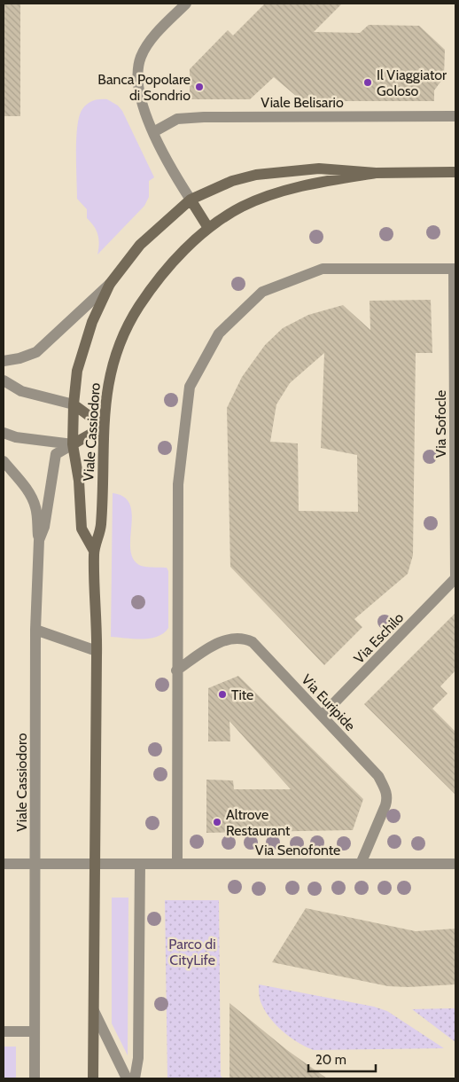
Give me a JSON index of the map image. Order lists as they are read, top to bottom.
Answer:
{
  "streets": {
    "main road": ["Viale Cassiodoro"],
    "street": [
      "Viale Belisario",
      "Via Sofocle",
      "Via Eschilo",
      "Via Euripide",
      "Via Senofonte"
    ]
  },
  "crossings": [
    ["Via Sofocle", "Via Eschilo"],
    ["Viale Cassiodoro", "Via Senofonte"],
    ["Via Eschilo", "Via Euripide"],
    ["Via Euripide", "Via Senofonte"]
  ],
  "parks": ["Parco di CityLife"],
  "places": [
    "Il Viaggiator Goloso",
    "Banca Popolare di Sondrio",
    "Tite",
    "Altrove Restaurant"
  ],
  "scale_bar": "20 m"
}
